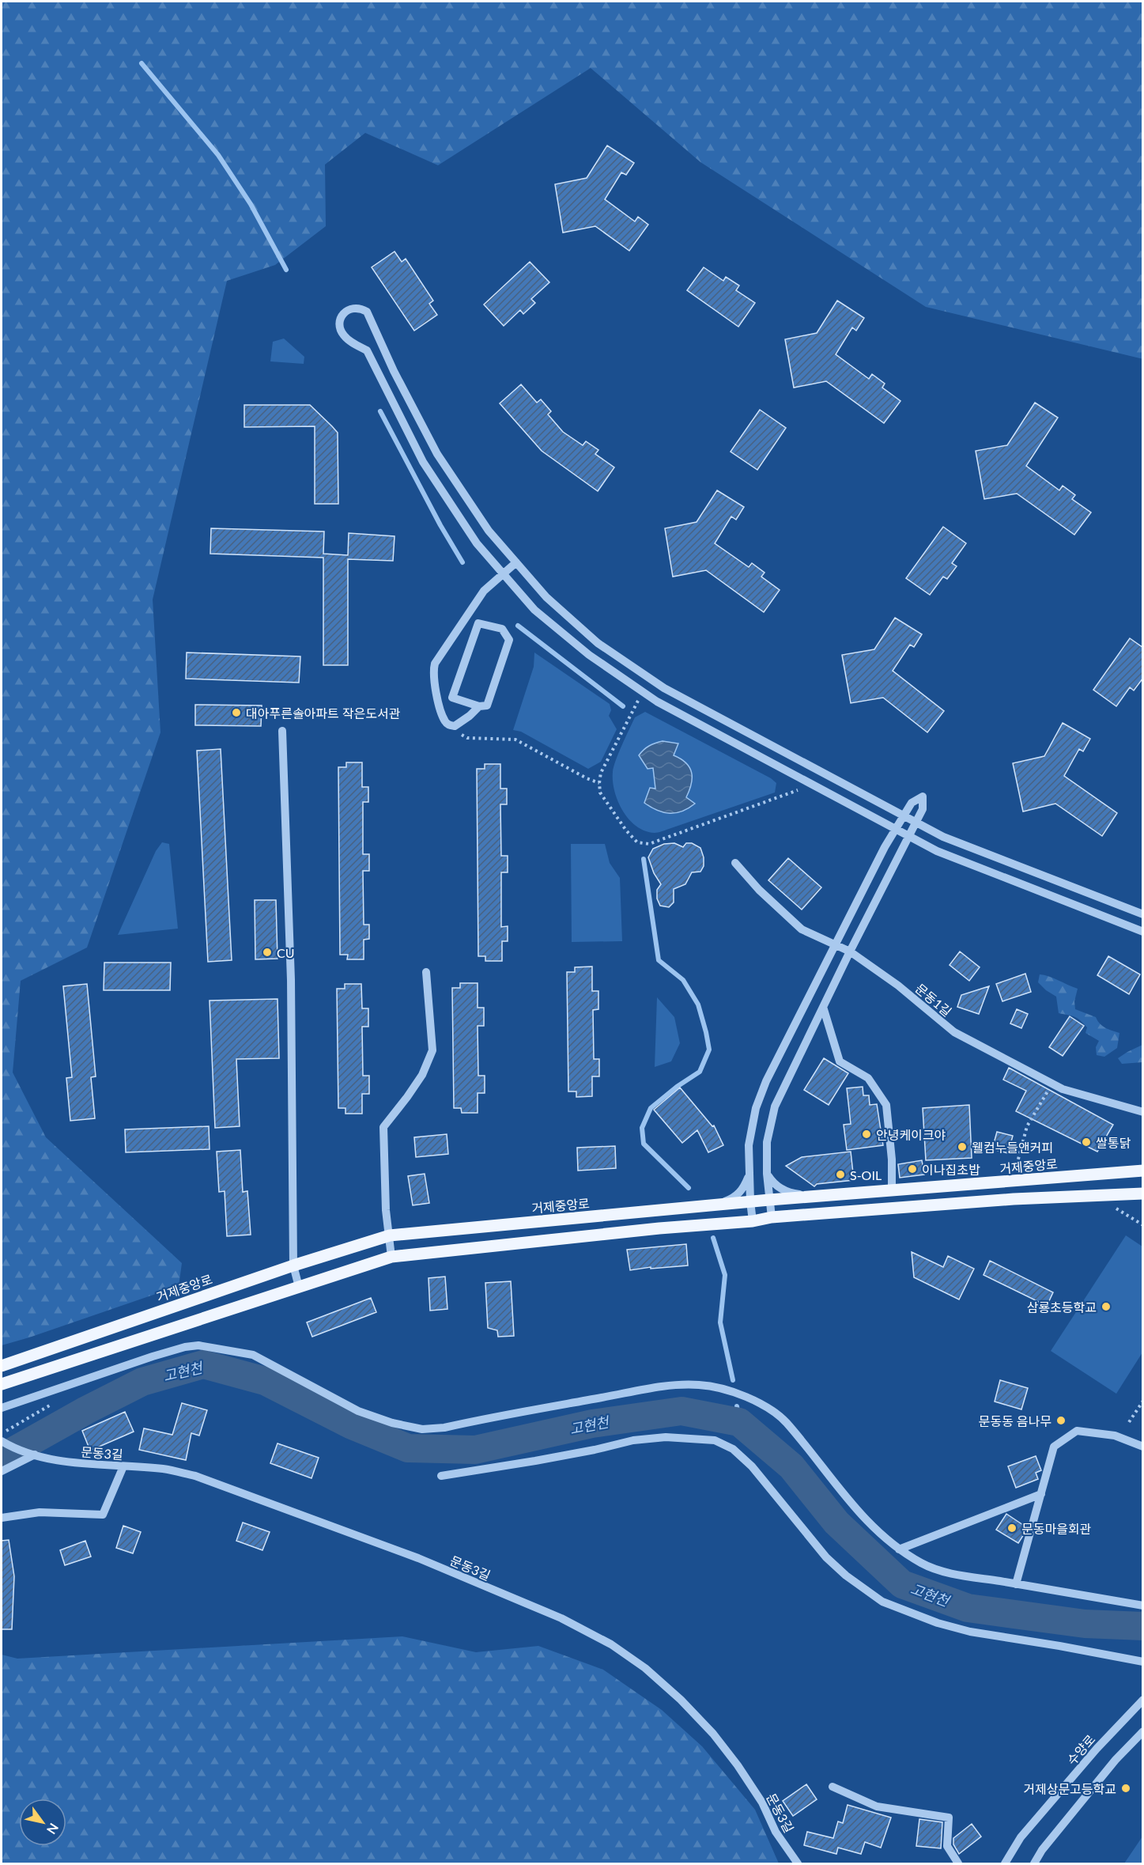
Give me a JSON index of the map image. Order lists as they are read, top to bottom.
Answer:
{
  "streets": {
    "main road": ["거제중앙로"],
    "street": ["문동1길", "문동3길", "수양로"]
  },
  "water": ["고현천"],
  "places": [
    "대아푸른솔아파트 작은도서관",
    "CU",
    "안녕케이크야",
    "쌀통닭",
    "웰컴누들앤커피",
    "이나집초밥",
    "S-OIL",
    "삼룡초등학교",
    "문동동 음나무",
    "문동마을회관",
    "거제상문고등학교"
  ],
  "north": "bottom right"
}
